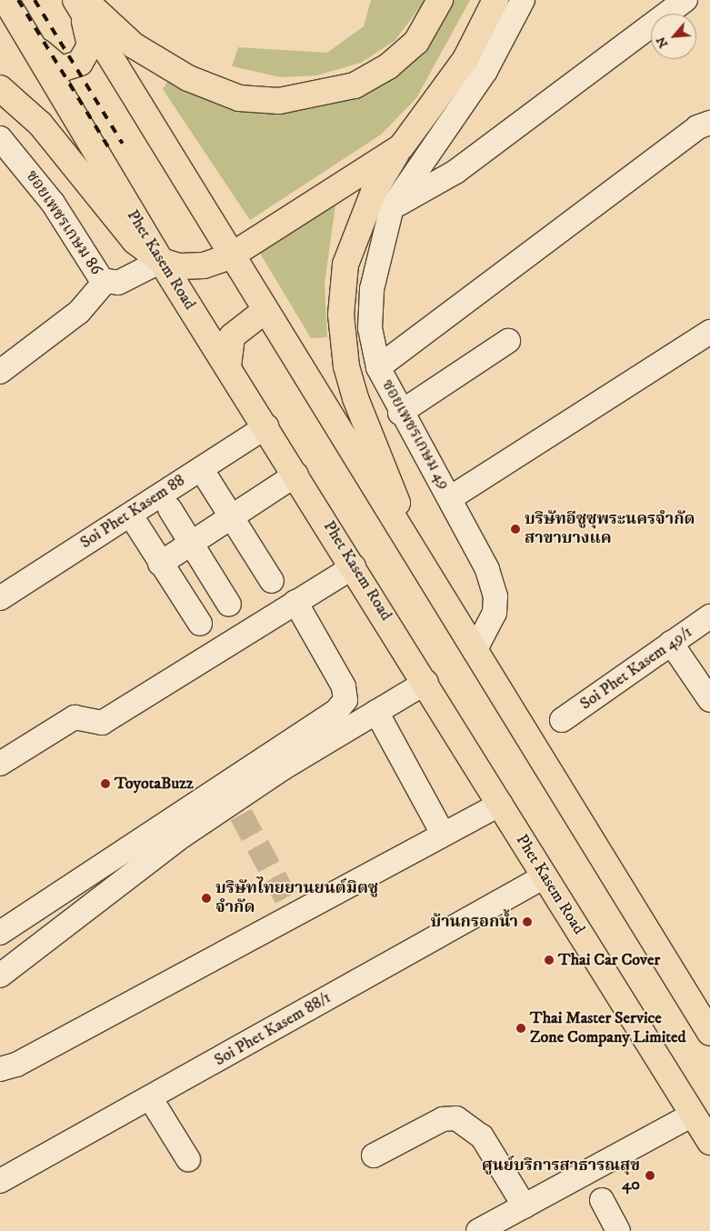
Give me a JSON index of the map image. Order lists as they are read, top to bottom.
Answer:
{
  "streets": {
    "main road": ["Phet Kasem Road"],
    "street": [
      "ซอยเพชรเกษม 86",
      "ซอยเพชรเกษม 49",
      "Soi Phet Kasem 88",
      "Soi Phet Kasem 49/1",
      "Soi Phet Kasem 88/1"
    ]
  },
  "crossings": [
    ["ซอยเพชรเกษม 86", "Phet Kasem Road"],
    ["Phet Kasem Road", "Soi Phet Kasem 88"],
    ["Phet Kasem Road", "Soi Phet Kasem 88/1"]
  ],
  "places": [
    "บริษัทอีซูซุพระนครจำกัด สาขาบางแค",
    "ToyotaBuzz",
    "บริษัทไทยยานยนต์มิตซู จำกัด",
    "บ้านกรอกน้ำ",
    "Thai Car Cover",
    "Thai Master Service Zone Company Limited",
    "ศูนย์บริการสาธารณสุข 40"
  ],
  "north": "bottom left"
}
